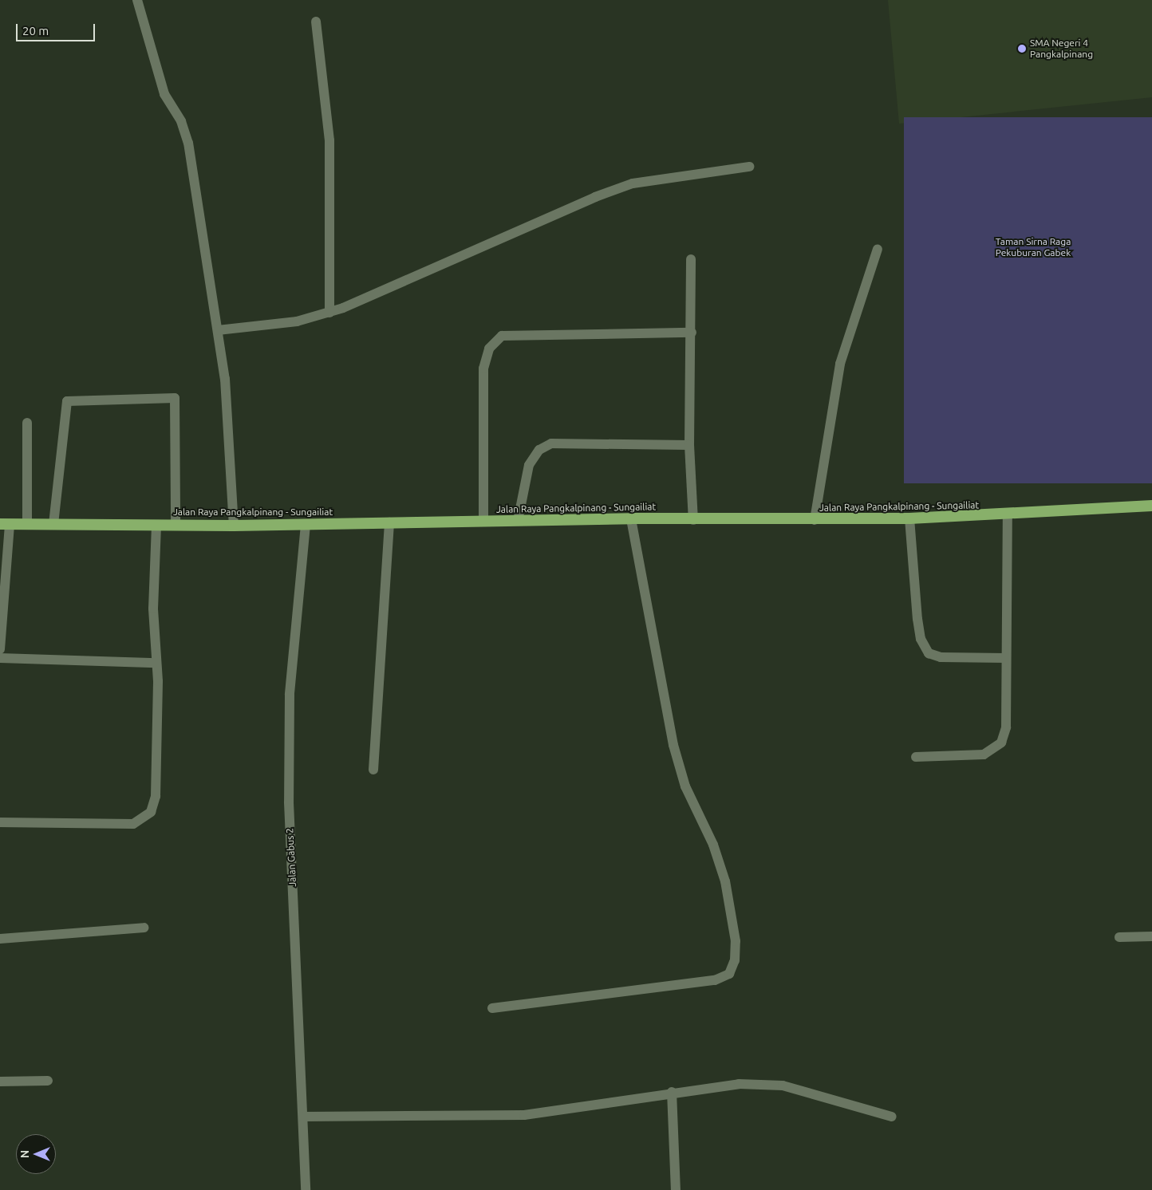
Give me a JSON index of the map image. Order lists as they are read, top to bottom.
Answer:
{
  "streets": {
    "highway": ["Jalan Raya Pangkalpinang - Sungailiat"],
    "street": ["Jalan Gabus 2"]
  },
  "crossings": [
    ["Jalan Raya Pangkalpinang - Sungailiat", "Jalan Gabus 2"]
  ],
  "parks": ["Taman Sirna Raga Pekuburan Gabek"],
  "places": ["SMA Negeri 4 Pangkalpinang"],
  "scale_bar": "20 m",
  "north": "left"
}
